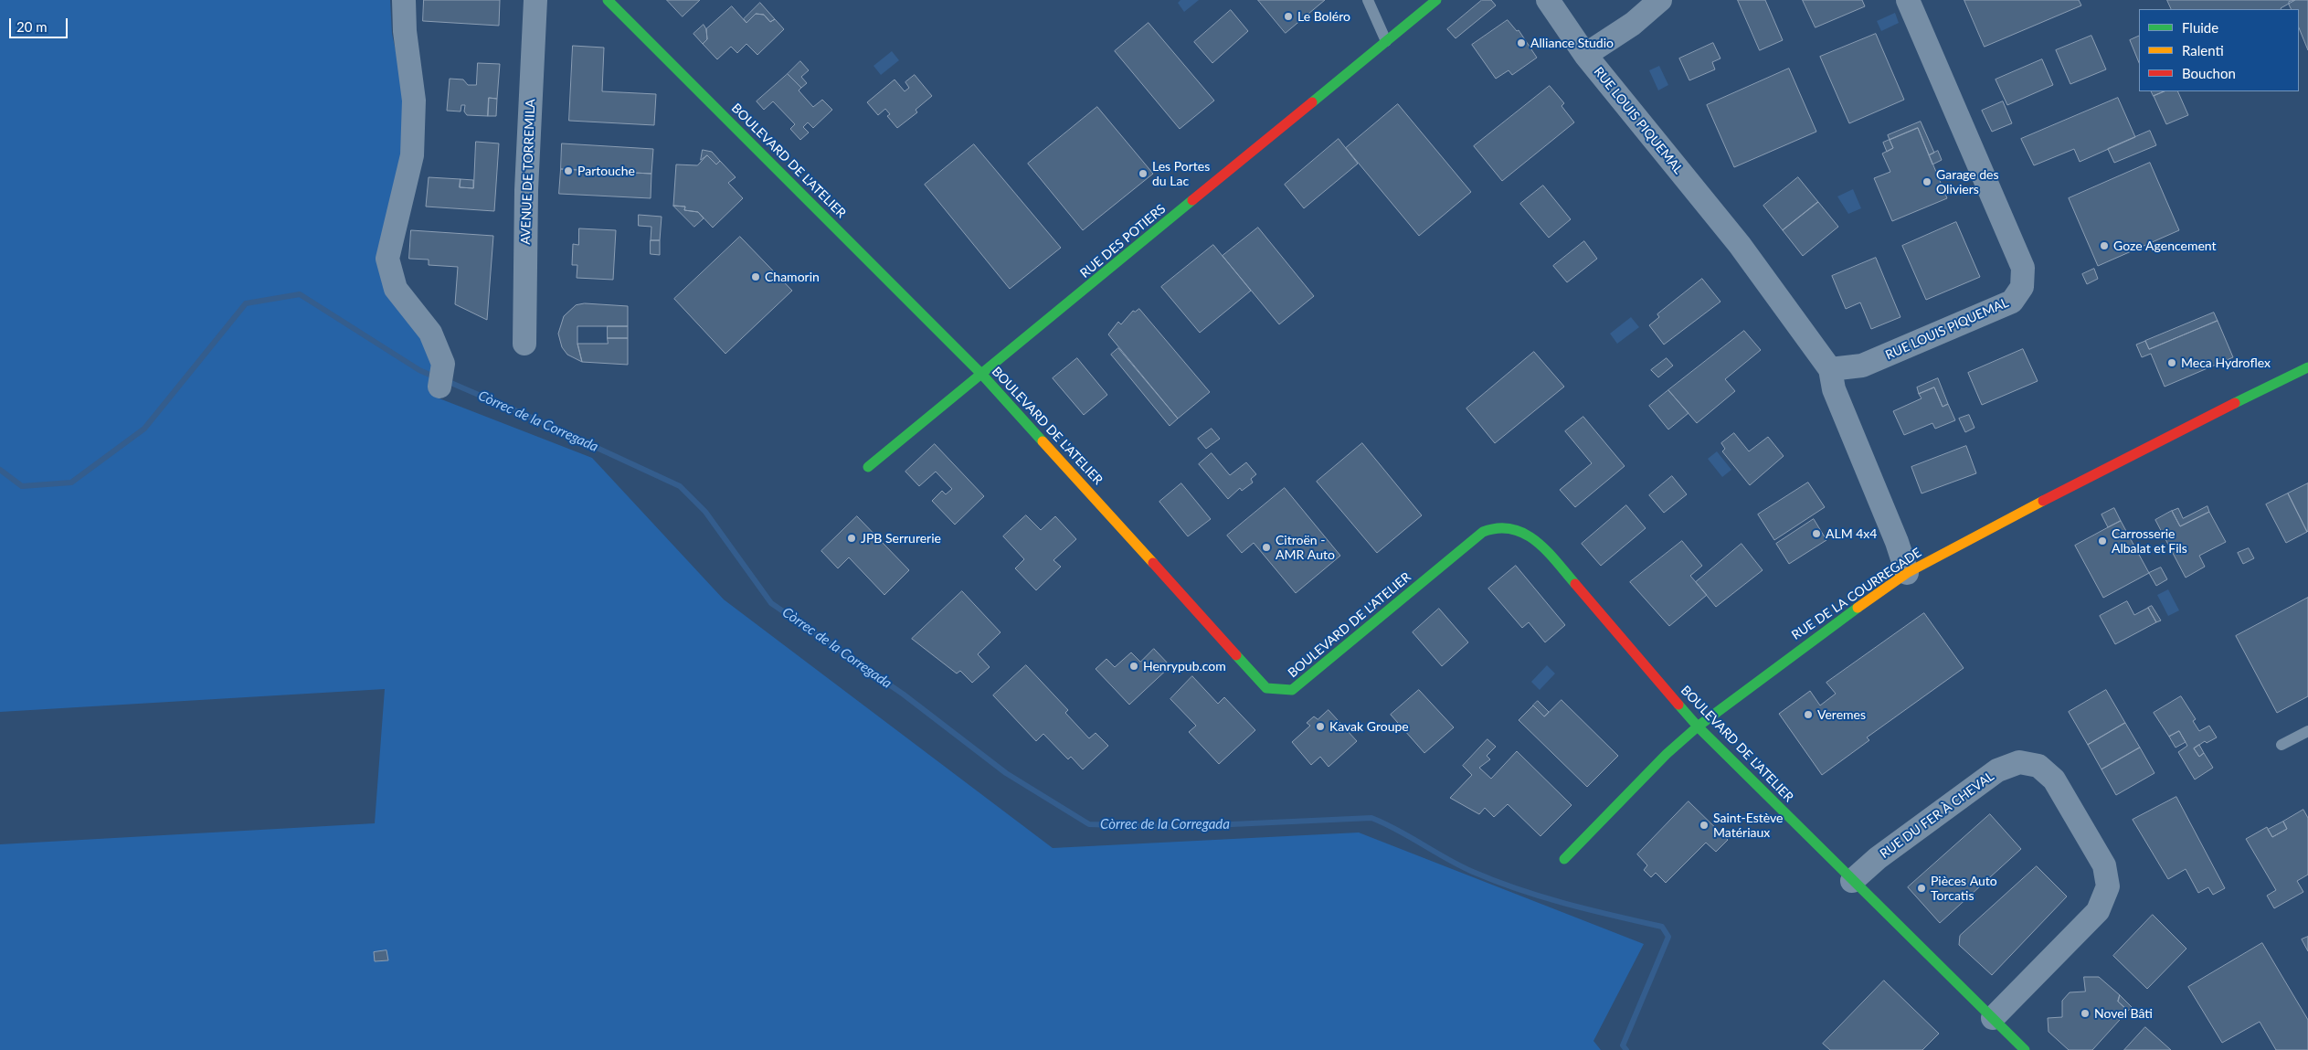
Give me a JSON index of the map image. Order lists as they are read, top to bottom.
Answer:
{
  "streets": {
    "street": [
      "RUE LOUIS PIQUEMAL",
      "BOULEVARD DE L'ATELIER",
      "AVENUE DE TORREMILA",
      "RUE DES POTIERS",
      "RUE DE LA COURREGADE",
      "RUE DU FER À CHEVAL"
    ]
  },
  "crossings": [
    ["RUE LOUIS PIQUEMAL", "RUE DE LA COURREGADE"],
    ["BOULEVARD DE L'ATELIER", "RUE DES POTIERS"],
    ["BOULEVARD DE L'ATELIER", "RUE DE LA COURREGADE"],
    ["BOULEVARD DE L'ATELIER", "RUE DU FER À CHEVAL"]
  ],
  "water": ["Còrrec de la Corregada"],
  "places": [
    "Le Boléro",
    "Alliance Studio",
    "Partouche",
    "Les Portes du Lac",
    "Garage des Oliviers",
    "Goze Agencement",
    "Chamorin",
    "Meca Hydroflex",
    "ALM 4x4",
    "JPB Serrurerie",
    "Carrosserie Albalat et Fils",
    "Citroën - AMR Auto",
    "Henrypub.com",
    "Veremes",
    "Kavak Groupe",
    "Saint-Estève Matériaux",
    "Pièces Auto Torcatis",
    "Novel Bâti"
  ],
  "legend": ["Fluide", "Ralenti", "Bouchon"],
  "scale_bar": "20 m"
}
